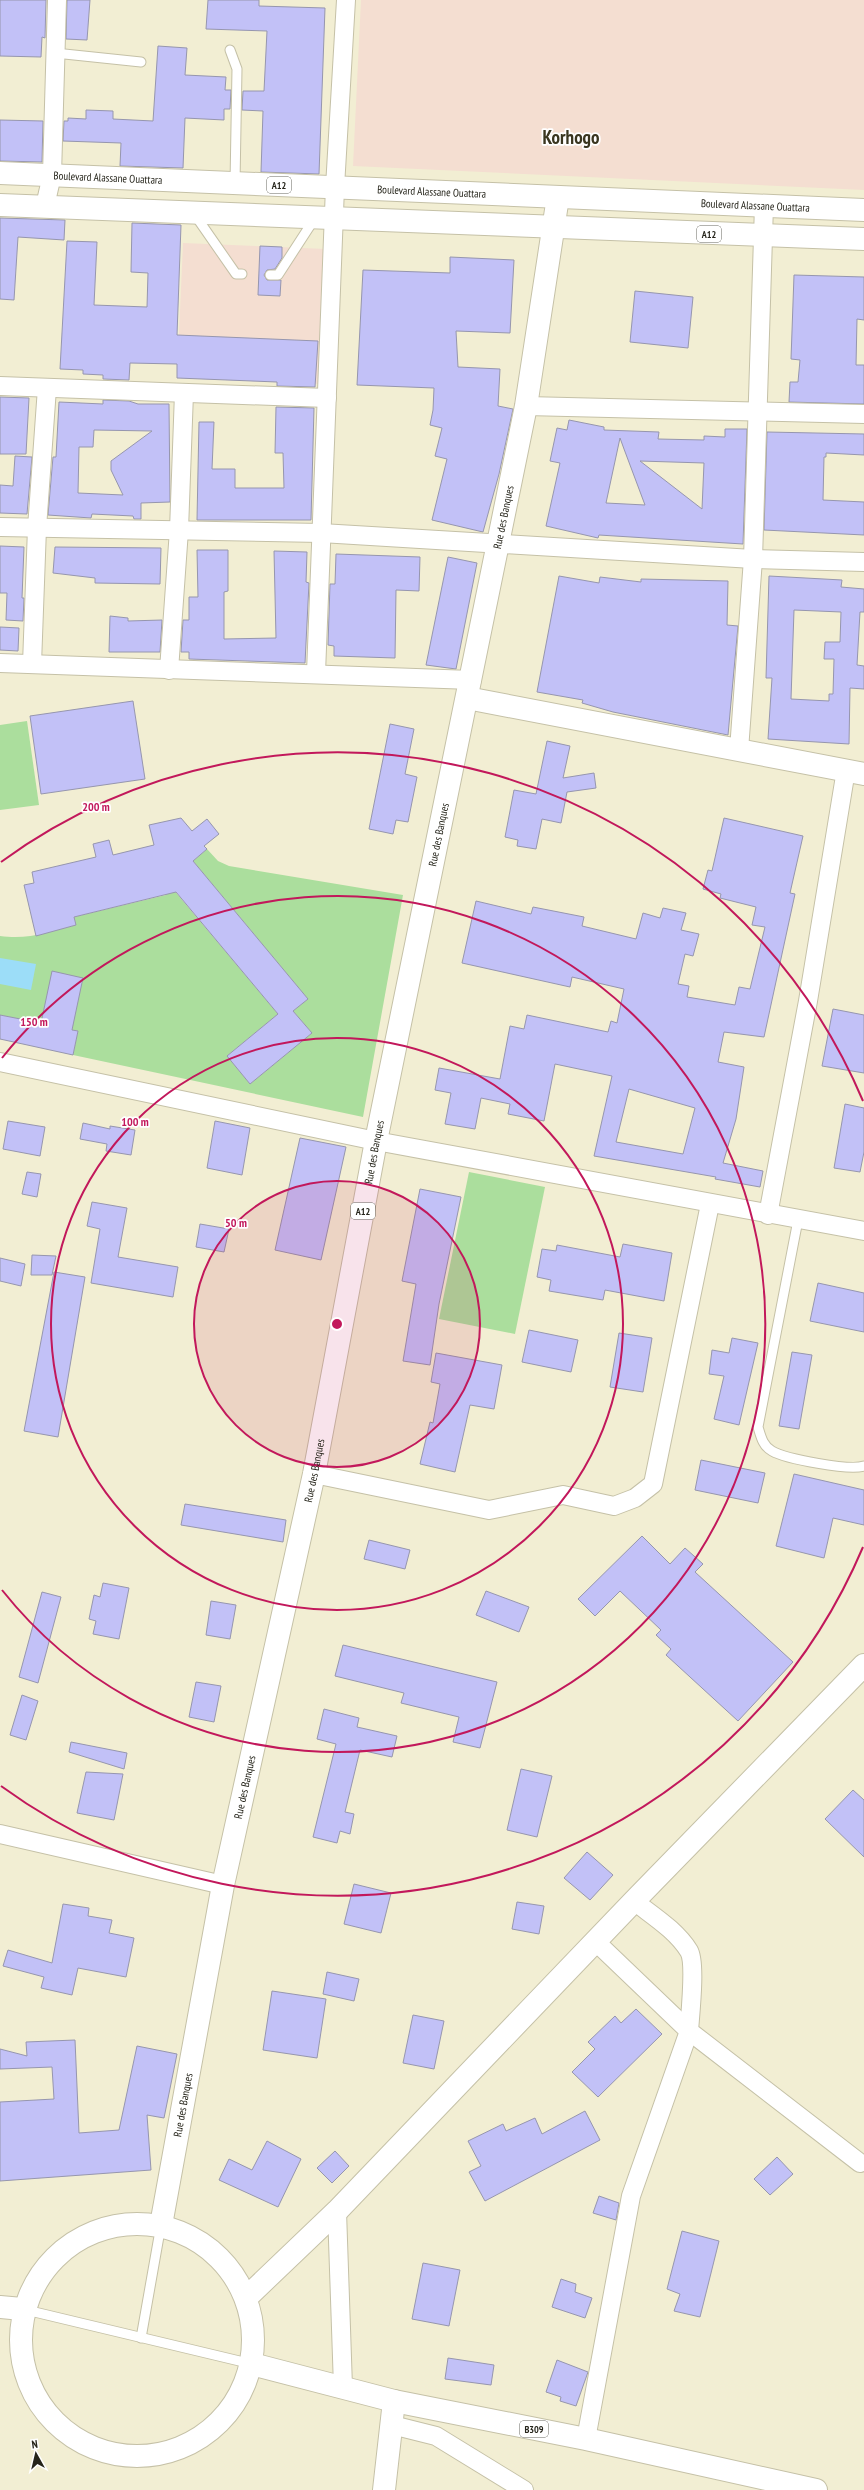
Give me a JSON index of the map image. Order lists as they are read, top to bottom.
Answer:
{
  "streets": {
    "main road": [
      "Boulevard Alassane Ouattara",
      "A12",
      "Rue des Banques",
      "B309"
    ]
  },
  "crossings": [
    ["Boulevard Alassane Ouattara", "Rue des Banques"],
    ["A12", "Rue des Banques"]
  ],
  "districts": ["Korhogo"],
  "north": "top",
  "rings": [
    "200 m",
    "150 m",
    "100 m",
    "50 m"
  ]
}
